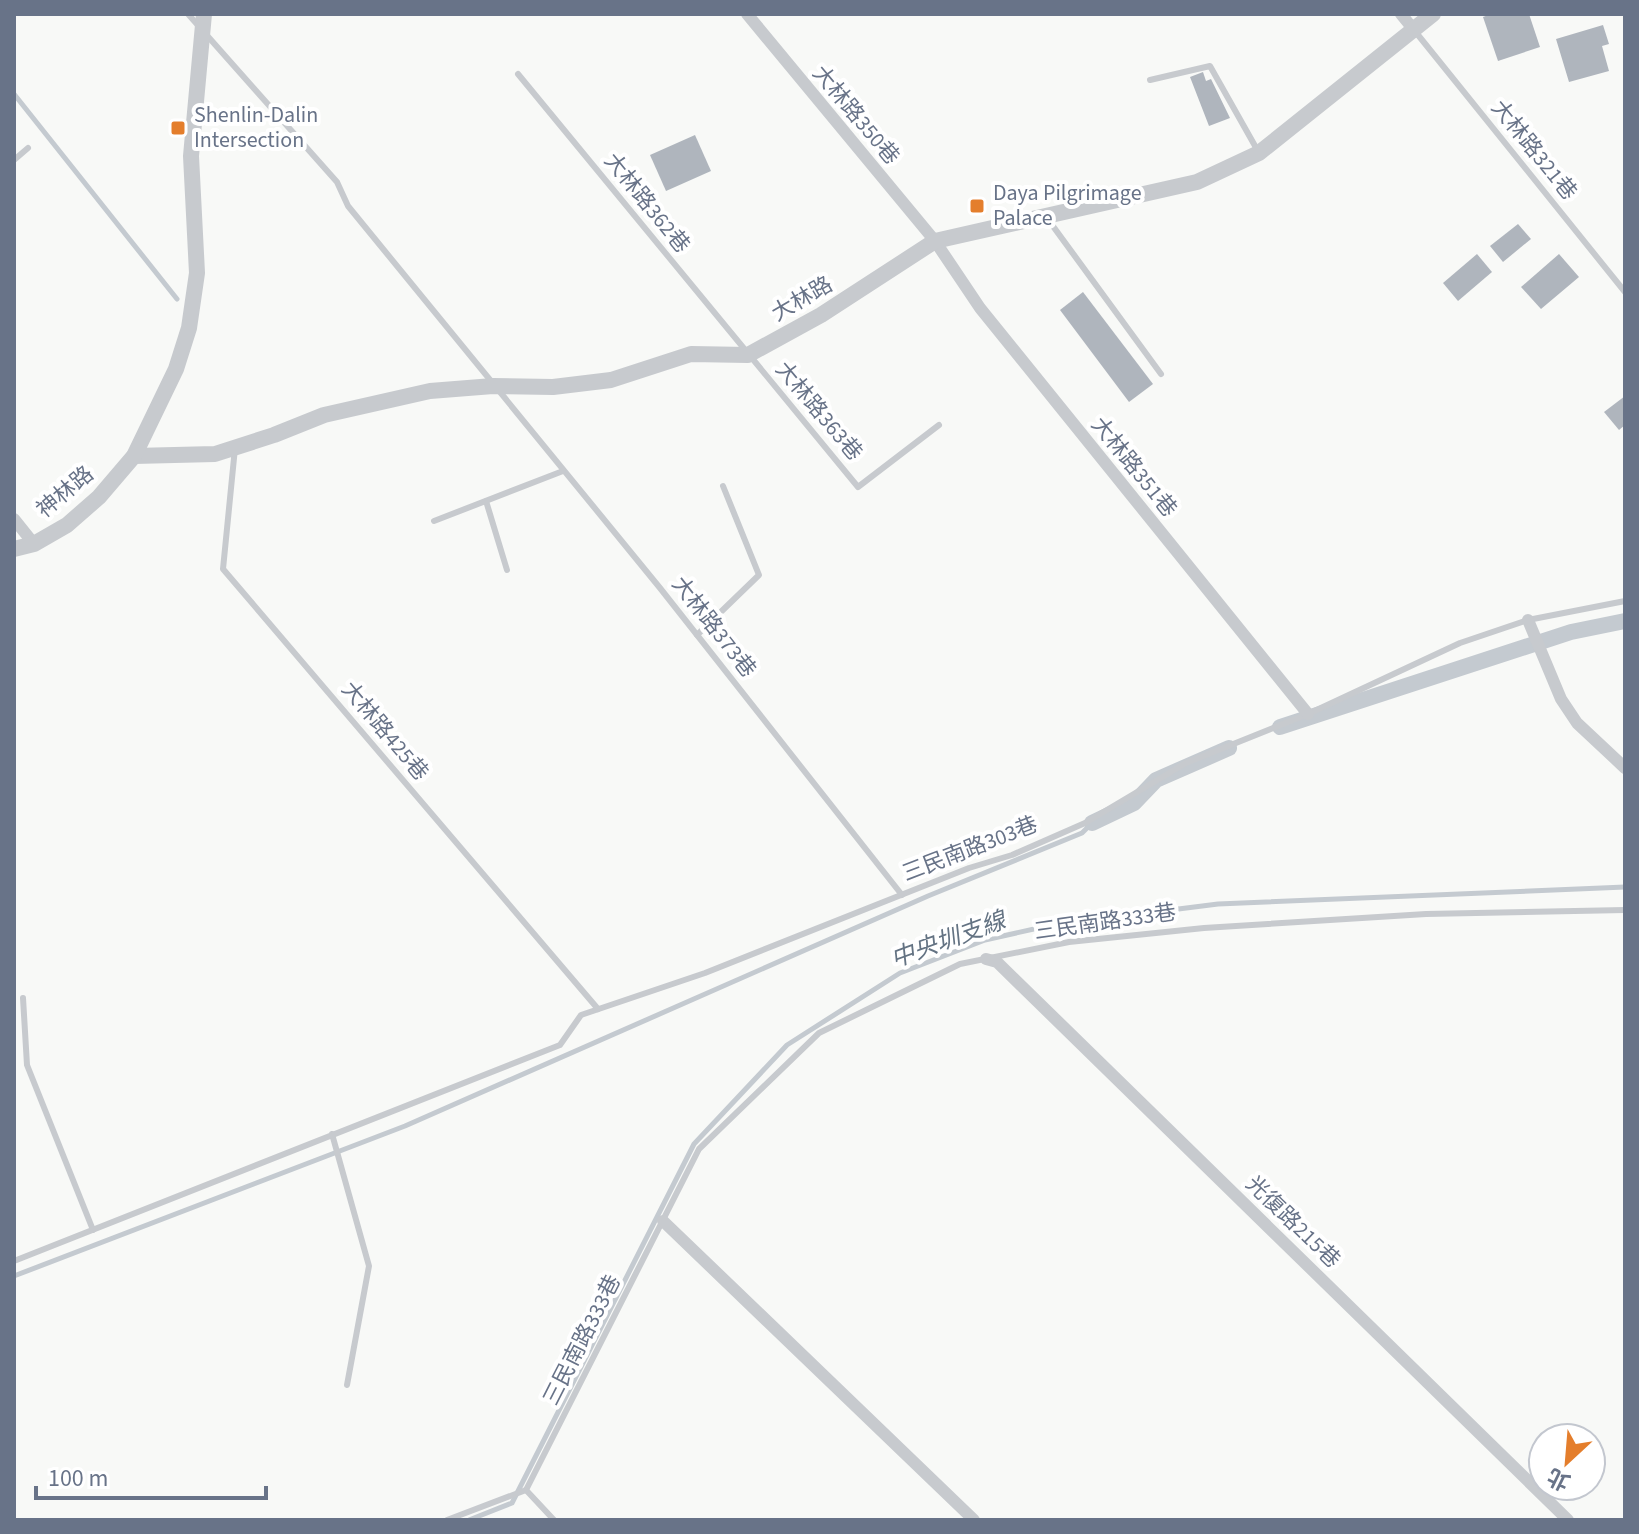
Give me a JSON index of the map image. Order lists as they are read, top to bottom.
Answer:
{
  "streets": {
    "street": [
      "大林路350巷",
      "大林路",
      "大林路351巷",
      "神林路",
      "光復路215巷"
    ],
    "lane": [
      "大林路321巷",
      "大林路362巷",
      "大林路363巷",
      "大林路373巷",
      "大林路425巷",
      "三民南路303巷",
      "三民南路333巷"
    ]
  },
  "crossings": [
    ["大林路350巷", "大林路"],
    ["大林路350巷", "大林路351巷"],
    ["大林路321巷", "大林路"],
    ["大林路362巷", "大林路"],
    ["大林路362巷", "大林路363巷"],
    ["大林路", "大林路363巷"],
    ["大林路", "大林路351巷"],
    ["大林路", "神林路"],
    ["大林路", "大林路373巷"],
    ["大林路", "大林路425巷"],
    ["大林路351巷", "三民南路303巷"],
    ["神林路", "大林路373巷"],
    ["大林路373巷", "三民南路303巷"],
    ["大林路425巷", "三民南路303巷"],
    ["三民南路333巷", "光復路215巷"]
  ],
  "water": ["中央圳支線"],
  "places": {
    "transit": ["Shenlin-Dalin Intersection", "Daya Pilgrimage Palace"]
  },
  "scale_bar": "100 m",
  "north": "bottom left"
}
